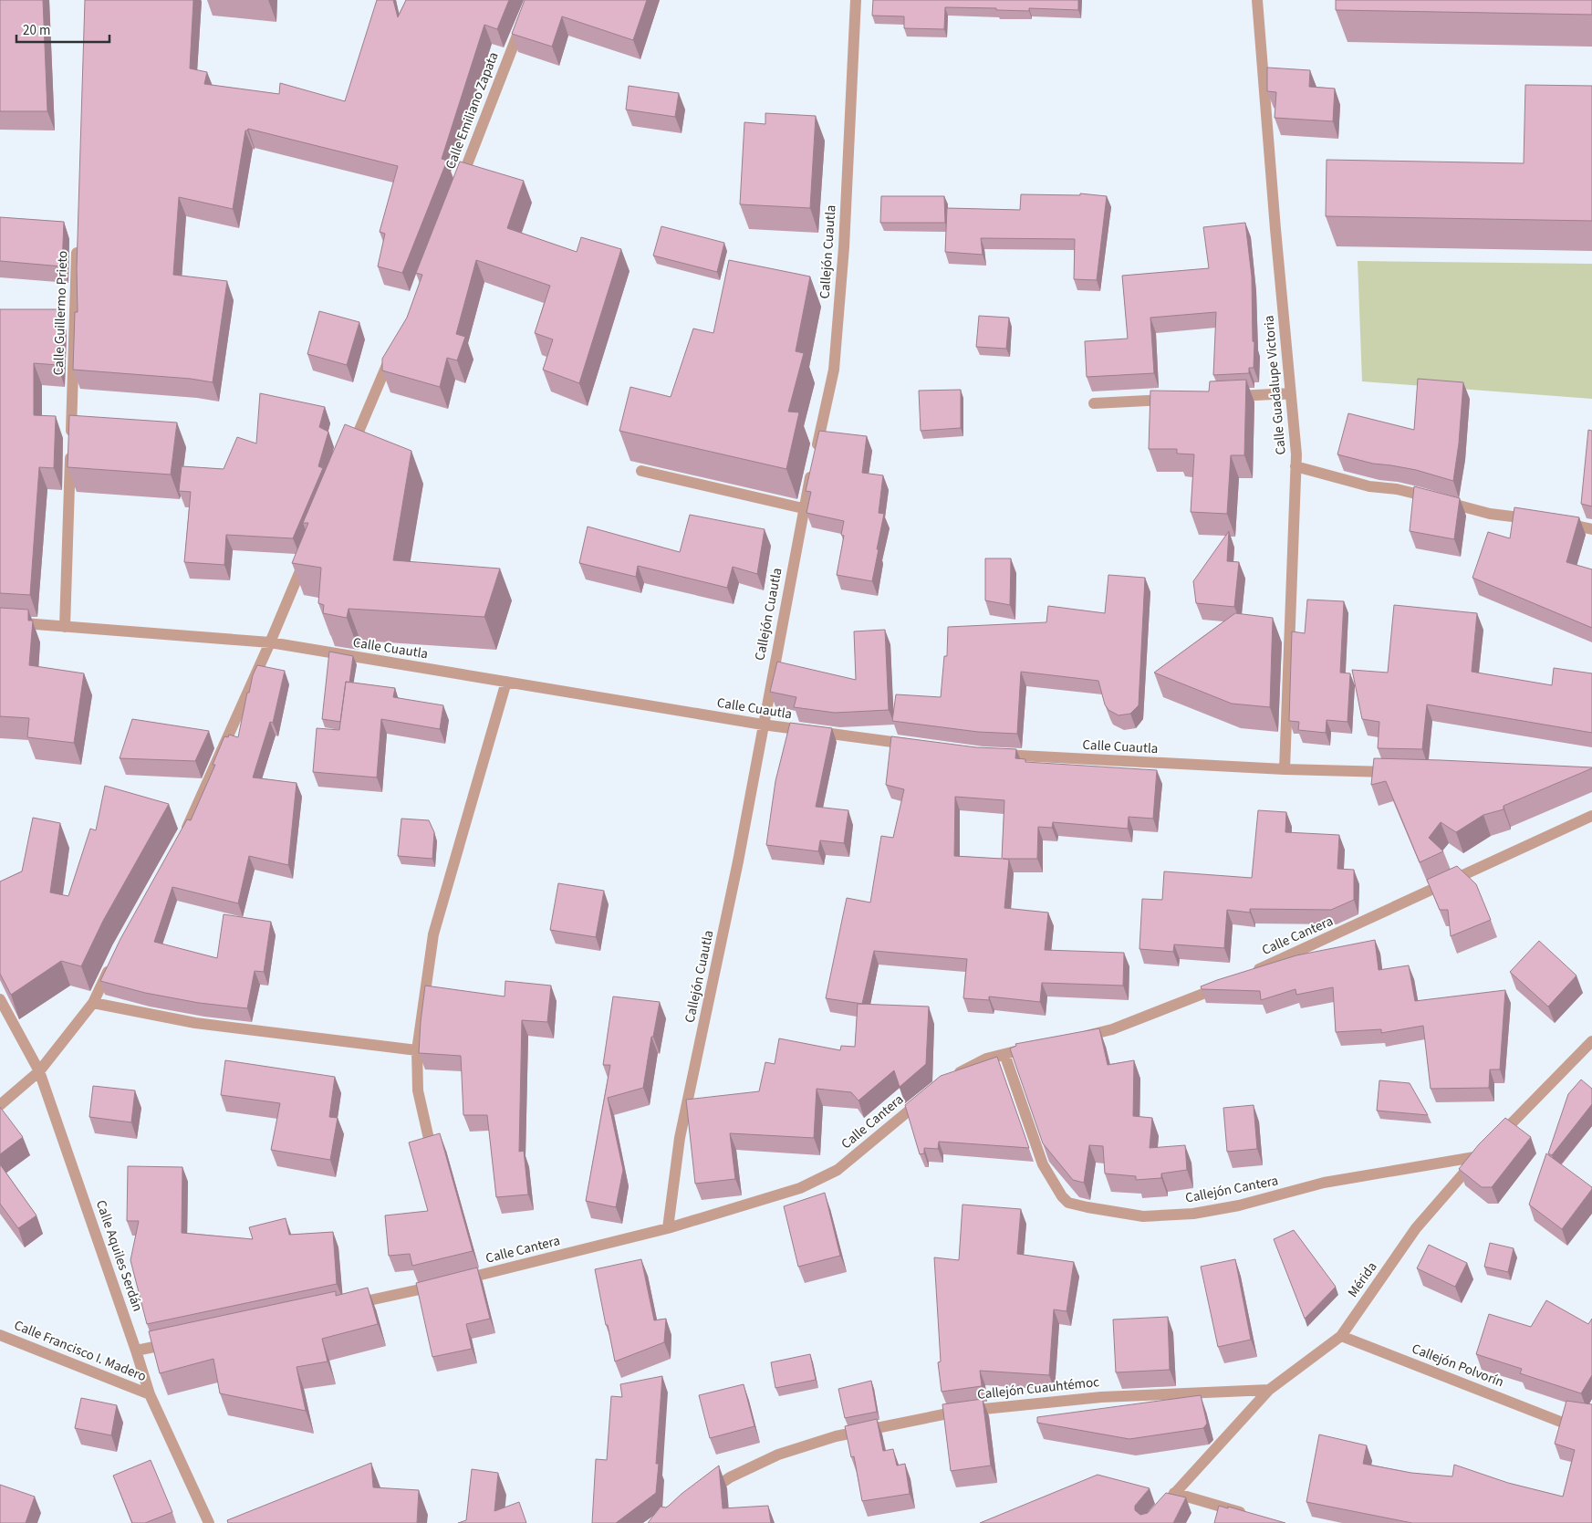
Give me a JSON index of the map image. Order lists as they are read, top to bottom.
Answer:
{
  "streets": {
    "street": [
      "Calle Emiliano Zapata",
      "Callejón Cuautla",
      "Calle Guillermo Prieto",
      "Calle Guadalupe Victoria",
      "Calle Cuautla",
      "Calle Cantera",
      "Callejón Cantera",
      "Calle Aquiles Serdán",
      "Mérida",
      "Calle Francisco I. Madero",
      "Callejón Polvorín",
      "Callejón Cuauhtémoc"
    ]
  },
  "crossings": [
    ["Callejón Cuautla", "Calle Cuautla"],
    ["Callejón Cuautla", "Calle Cantera"],
    ["Calle Guillermo Prieto", "Calle Cuautla"],
    ["Calle Guadalupe Victoria", "Calle Cuautla"],
    ["Callejón Cantera", "Mérida"],
    ["Calle Aquiles Serdán", "Calle Francisco I. Madero"],
    ["Mérida", "Callejón Polvorín"],
    ["Mérida", "Callejón Cuauhtémoc"]
  ],
  "scale_bar": "20 m"
}
